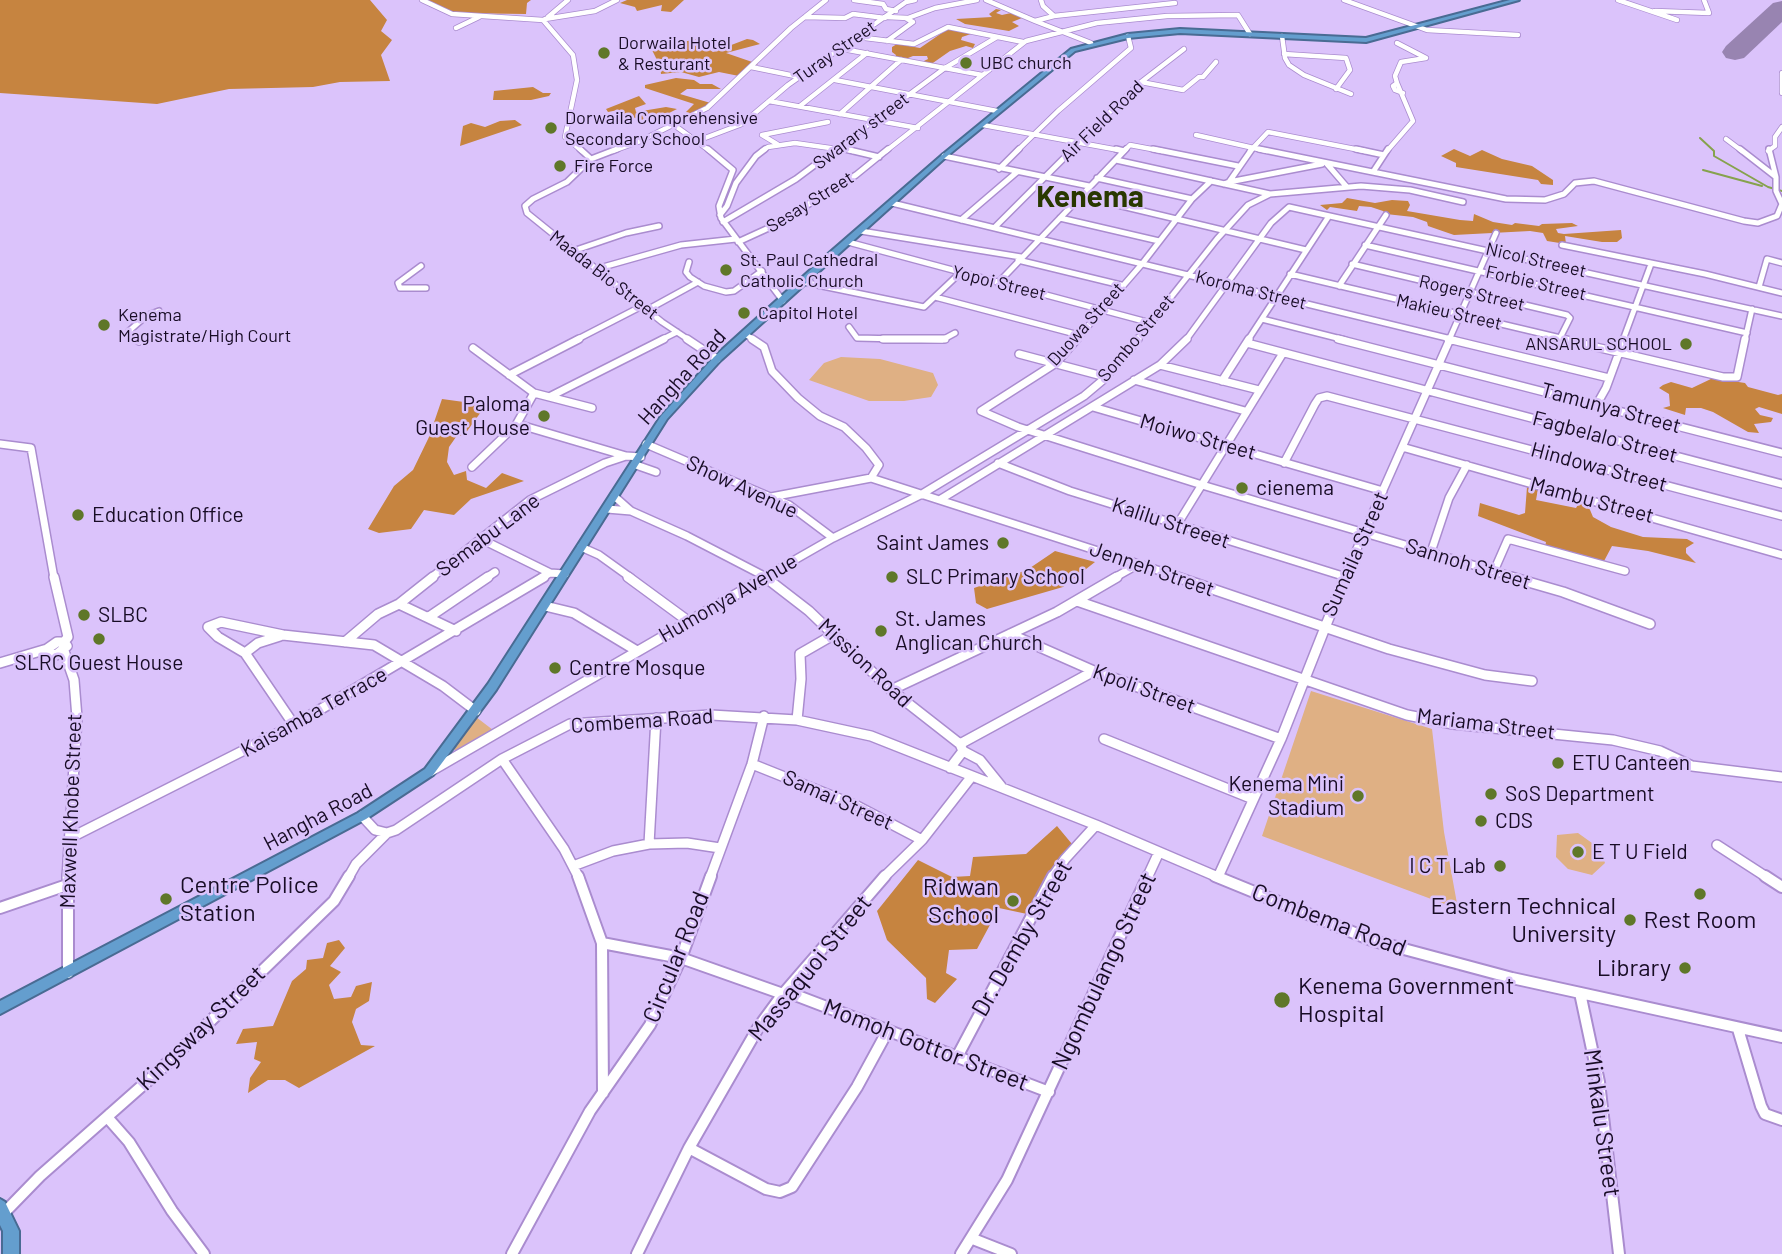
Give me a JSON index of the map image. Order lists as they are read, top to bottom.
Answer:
{
  "streets": {
    "highway": ["Hangha Road"],
    "street": [
      "Turay Street",
      "Air Field Road",
      "Swarary street",
      "Sesay Street",
      "Nicol Streeet",
      "Maada Bio Street",
      "Yopoi Street",
      "Forbie Street",
      "Koroma Street",
      "Rogers Street",
      "Makieu Street",
      "Duowa Street",
      "Sombo Street",
      "Tamunya Street",
      "Moiwo Street",
      "Fagbelalo Street",
      "Hindowa Street",
      "Show Avenue",
      "Mambu Street",
      "Kalilu Streeet",
      "Semabu Lane",
      "Sumaila Street",
      "Sannoh Street",
      "Jenneh Street",
      "Humonya Avenue",
      "Mission Road",
      "Kpoli Street",
      "Kaisamba Terrace",
      "Combema Road",
      "Mariama Street",
      "Samai Street",
      "Maxwell Khobe Street",
      "Dr. Demby Street",
      "Circular Road",
      "Massaquoi Street",
      "Ngombulango Street",
      "Kingsway Street",
      "Momoh Gottor Street",
      "Minkalu Street"
    ]
  },
  "crossings": [
    ["Air Field Road", "Koroma Street"],
    ["Sesay Street", "Maada Bio Street"],
    ["Nicol Streeet", "Sumaila Street"],
    ["Maada Bio Street", "Hangha Road"],
    ["Yopoi Street", "Duowa Street"],
    ["Yopoi Street", "Sombo Street"],
    ["Yopoi Street", "Hangha Road"],
    ["Forbie Street", "Makieu Street"],
    ["Forbie Street", "Sumaila Street"],
    ["Koroma Street", "Duowa Street"],
    ["Koroma Street", "Sombo Street"],
    ["Koroma Street", "Hangha Road"],
    ["Koroma Street", "Sumaila Street"],
    ["Rogers Street", "Makieu Street"],
    ["Rogers Street", "Sumaila Street"],
    ["Makieu Street", "Sumaila Street"],
    ["Duowa Street", "Sombo Street"],
    ["Duowa Street", "Sannoh Street"],
    ["Duowa Street", "Humonya Avenue"],
    ["Sombo Street", "Sannoh Street"],
    ["Sombo Street", "Humonya Avenue"],
    ["Hangha Road", "Show Avenue"],
    ["Hangha Road", "Semabu Lane"],
    ["Hangha Road", "Humonya Avenue"],
    ["Hangha Road", "Maxwell Khobe Street"],
    ["Tamunya Street", "Sumaila Street"],
    ["Moiwo Street", "Hindowa Street"],
    ["Moiwo Street", "Sumaila Street"],
    ["Fagbelalo Street", "Sumaila Street"],
    ["Hindowa Street", "Sumaila Street"],
    ["Show Avenue", "Jenneh Street"],
    ["Show Avenue", "Humonya Avenue"],
    ["Mambu Street", "Sumaila Street"],
    ["Kalilu Streeet", "Sumaila Street"],
    ["Sumaila Street", "Sannoh Street"],
    ["Sumaila Street", "Jenneh Street"],
    ["Sumaila Street", "Kpoli Street"],
    ["Sumaila Street", "Combema Road"],
    ["Sumaila Street", "Mariama Street"],
    ["Sannoh Street", "Humonya Avenue"],
    ["Jenneh Street", "Humonya Avenue"],
    ["Humonya Avenue", "Mission Road"],
    ["Mission Road", "Combema Road"],
    ["Kaisamba Terrace", "Maxwell Khobe Street"],
    ["Combema Road", "Dr. Demby Street"],
    ["Combema Road", "Circular Road"],
    ["Combema Road", "Massaquoi Street"],
    ["Combema Road", "Ngombulango Street"],
    ["Combema Road", "Kingsway Street"],
    ["Combema Road", "Minkalu Street"],
    ["Samai Street", "Circular Road"],
    ["Samai Street", "Massaquoi Street"],
    ["Dr. Demby Street", "Momoh Gottor Street"],
    ["Circular Road", "Momoh Gottor Street"],
    ["Massaquoi Street", "Momoh Gottor Street"],
    ["Ngombulango Street", "Momoh Gottor Street"]
  ],
  "districts": ["Kenema"],
  "places": [
    "Dorwaila Hotel & Resturant",
    "UBC church",
    "Dorwaila Comprehensive Secondary School",
    "Fire Force",
    "St. Paul Cathedral Catholic Church",
    "Capitol Hotel",
    "Kenema Magistrate/High Court",
    "ANSARUL SCHOOL",
    "Paloma Guest House",
    "cienema",
    "Education Office",
    "Saint James",
    "SLC Primary School",
    "SLBC",
    "St. James Anglican Church",
    "SLRC Guest House",
    "Centre Mosque",
    "ETU Canteen",
    "SoS Department",
    "Kenema Mini Stadium",
    "CDS",
    "E T U Field",
    "I C T Lab",
    "Rest Room",
    "Centre Police Station",
    "Ridwan School",
    "Eastern Technical University",
    "Library",
    "Kenema Government Hospital"
  ]
}
